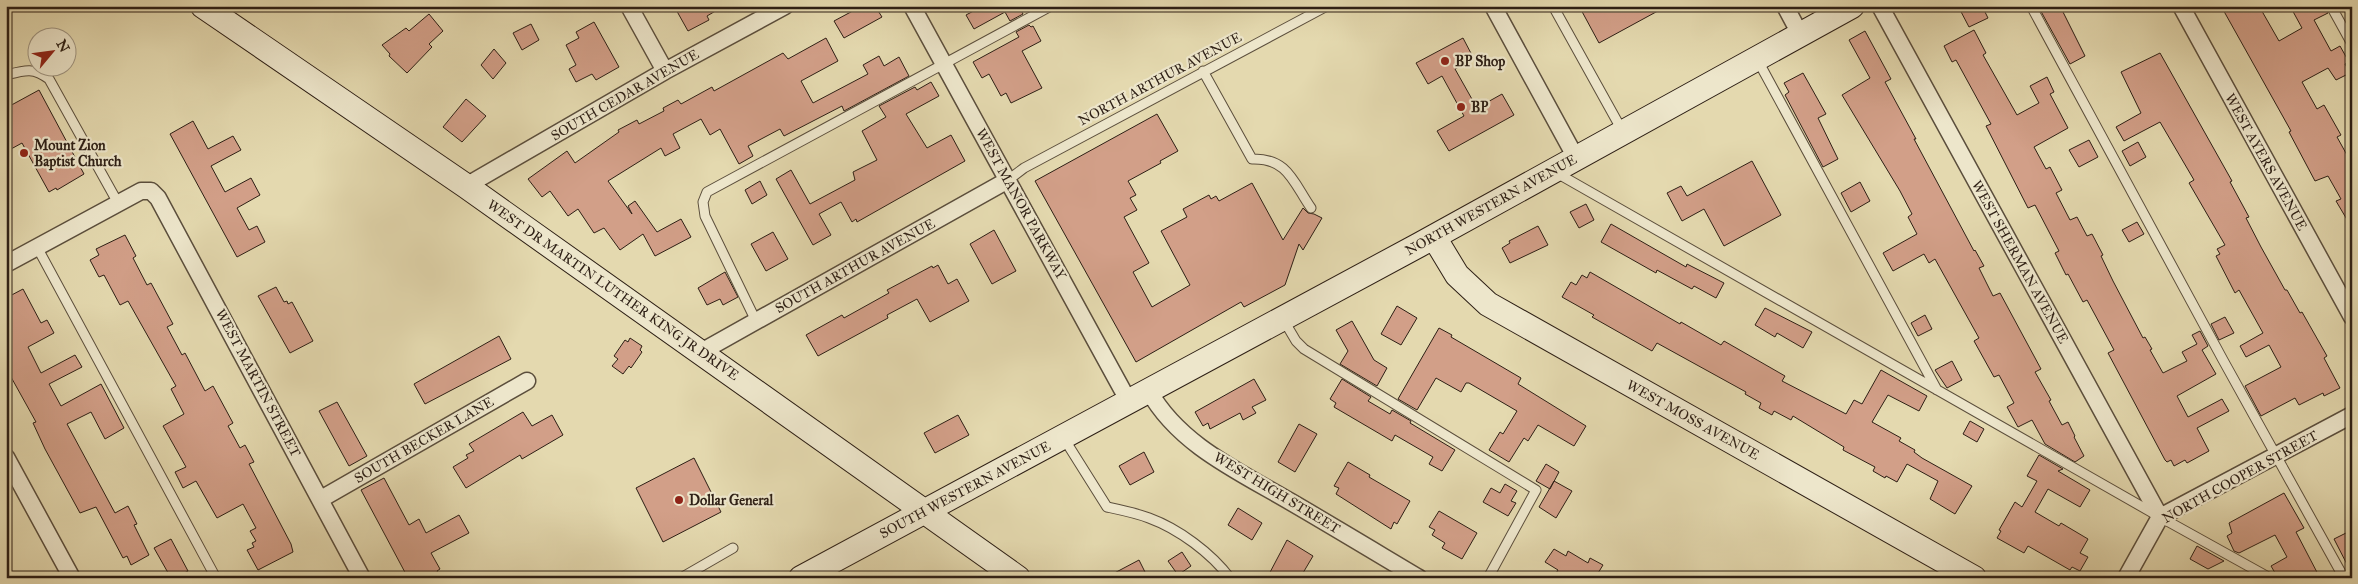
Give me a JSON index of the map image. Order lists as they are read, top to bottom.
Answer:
{
  "streets": {
    "main road": [
      "NORTH WESTERN AVENUE",
      "WEST DR MARTIN LUTHER KING JR DRIVE",
      "WEST MOSS AVENUE",
      "SOUTH WESTERN AVENUE"
    ],
    "street": [
      "SOUTH CEDAR AVENUE",
      "WEST AYERS AVENUE",
      "WEST MANOR PARKWAY",
      "WEST SHERMAN AVENUE",
      "SOUTH ARTHUR AVENUE",
      "WEST MARTIN STREET",
      "SOUTH BECKER LANE",
      "NORTH COOPER STREET",
      "WEST HIGH STREET"
    ],
    "lane": ["NORTH ARTHUR AVENUE"]
  },
  "crossings": [
    ["NORTH ARTHUR AVENUE", "WEST MANOR PARKWAY"],
    ["NORTH ARTHUR AVENUE", "SOUTH ARTHUR AVENUE"],
    ["SOUTH CEDAR AVENUE", "WEST DR MARTIN LUTHER KING JR DRIVE"],
    ["WEST MANOR PARKWAY", "NORTH WESTERN AVENUE"],
    ["WEST MANOR PARKWAY", "SOUTH ARTHUR AVENUE"],
    ["WEST MANOR PARKWAY", "SOUTH WESTERN AVENUE"],
    ["WEST MANOR PARKWAY", "WEST HIGH STREET"],
    ["NORTH WESTERN AVENUE", "WEST MOSS AVENUE"],
    ["NORTH WESTERN AVENUE", "SOUTH WESTERN AVENUE"],
    ["NORTH WESTERN AVENUE", "WEST HIGH STREET"],
    ["WEST SHERMAN AVENUE", "NORTH COOPER STREET"],
    ["SOUTH ARTHUR AVENUE", "WEST DR MARTIN LUTHER KING JR DRIVE"],
    ["WEST DR MARTIN LUTHER KING JR DRIVE", "SOUTH WESTERN AVENUE"],
    ["WEST MARTIN STREET", "SOUTH BECKER LANE"],
    ["SOUTH WESTERN AVENUE", "WEST HIGH STREET"]
  ],
  "places": [
    "BP Shop",
    "BP",
    "Mount Zion Baptist Church",
    "Dollar General"
  ],
  "north": "top right"
}
